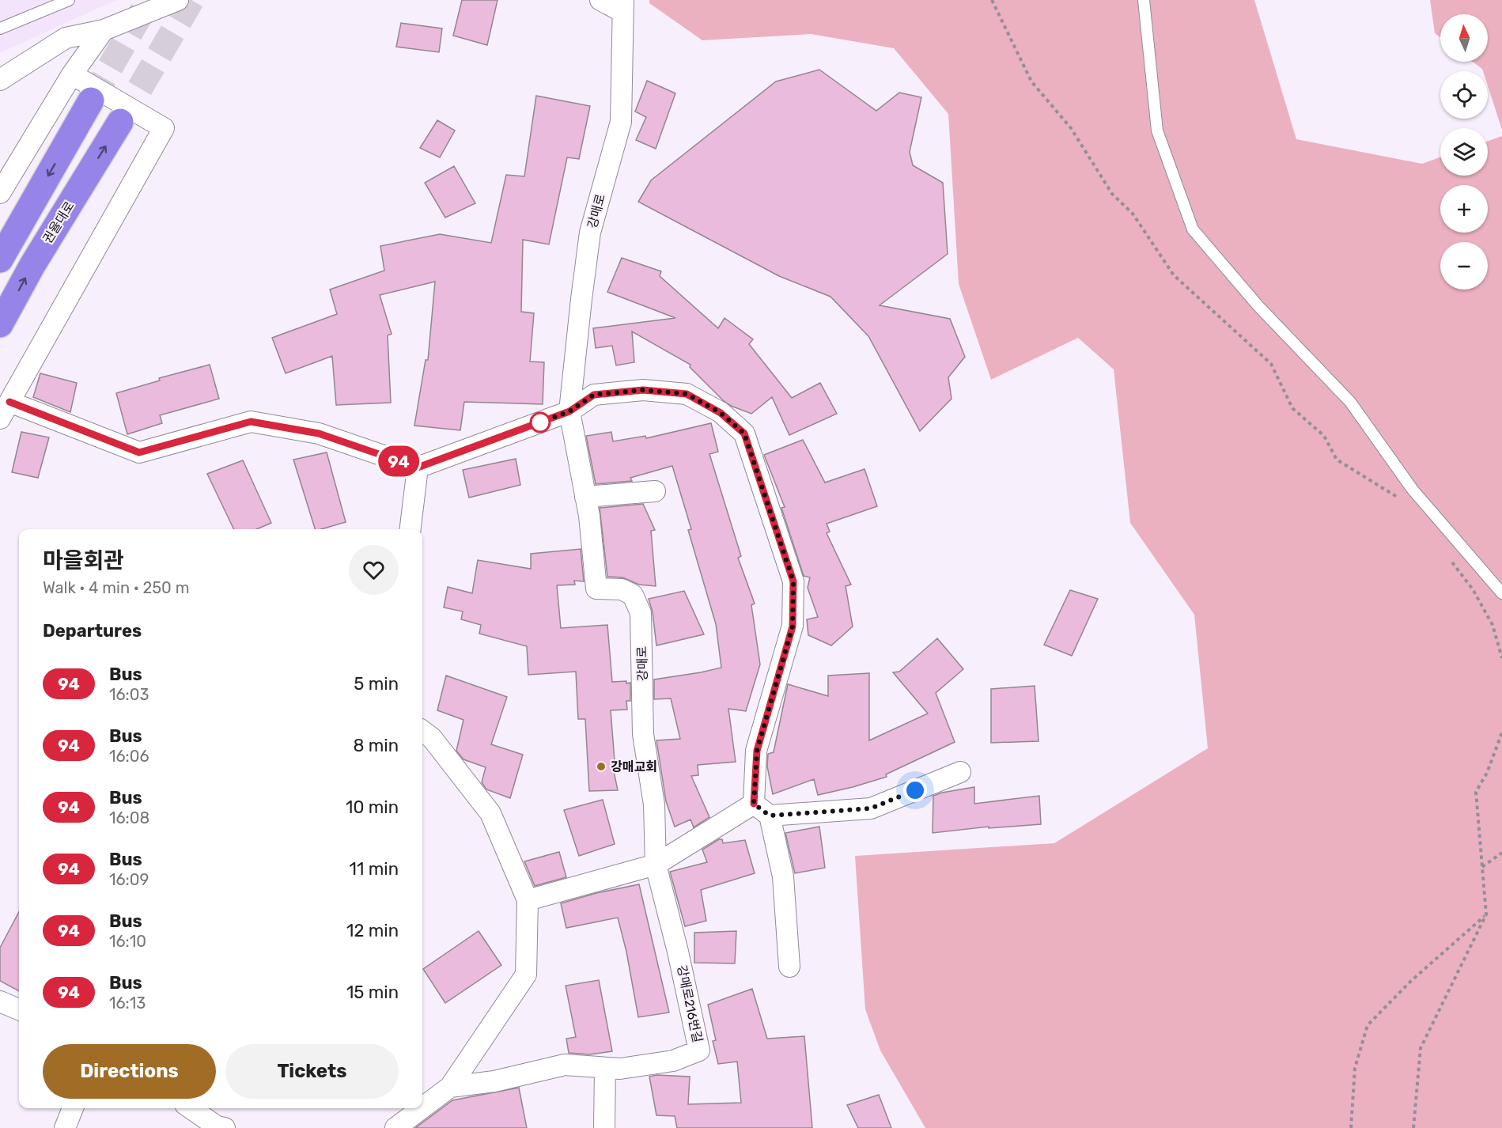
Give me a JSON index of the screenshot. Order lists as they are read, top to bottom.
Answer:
{
  "streets": {
    "highway": ["권율대로"],
    "street": ["강매로", "강매로216번길"]
  },
  "crossings": [
    ["강매로", "강매로216번길"]
  ],
  "places": ["강매교회"],
  "lines": ["bus line 94"],
  "north": "top",
  "page": {
    "on_map": "94",
    "map_buttons": ["+", "−"],
    "heading": [
      ["마을회관", "Walk · 4 min · 250 m"],
      "Departures"
    ],
    "list": [
      {
        "mark": "94",
        "name": "Bus",
        "note": "16:03",
        "value": "5 min"
      },
      {
        "mark": "94",
        "name": "Bus",
        "note": "16:06",
        "value": "8 min"
      },
      {
        "mark": "94",
        "name": "Bus",
        "note": "16:08",
        "value": "10 min"
      },
      {
        "mark": "94",
        "name": "Bus",
        "note": "16:09",
        "value": "11 min"
      },
      {
        "mark": "94",
        "name": "Bus",
        "note": "16:10",
        "value": "12 min"
      },
      {
        "mark": "94",
        "name": "Bus",
        "note": "16:13",
        "value": "15 min"
      }
    ],
    "buttons": ["Directions", "Tickets"]
  }
}
